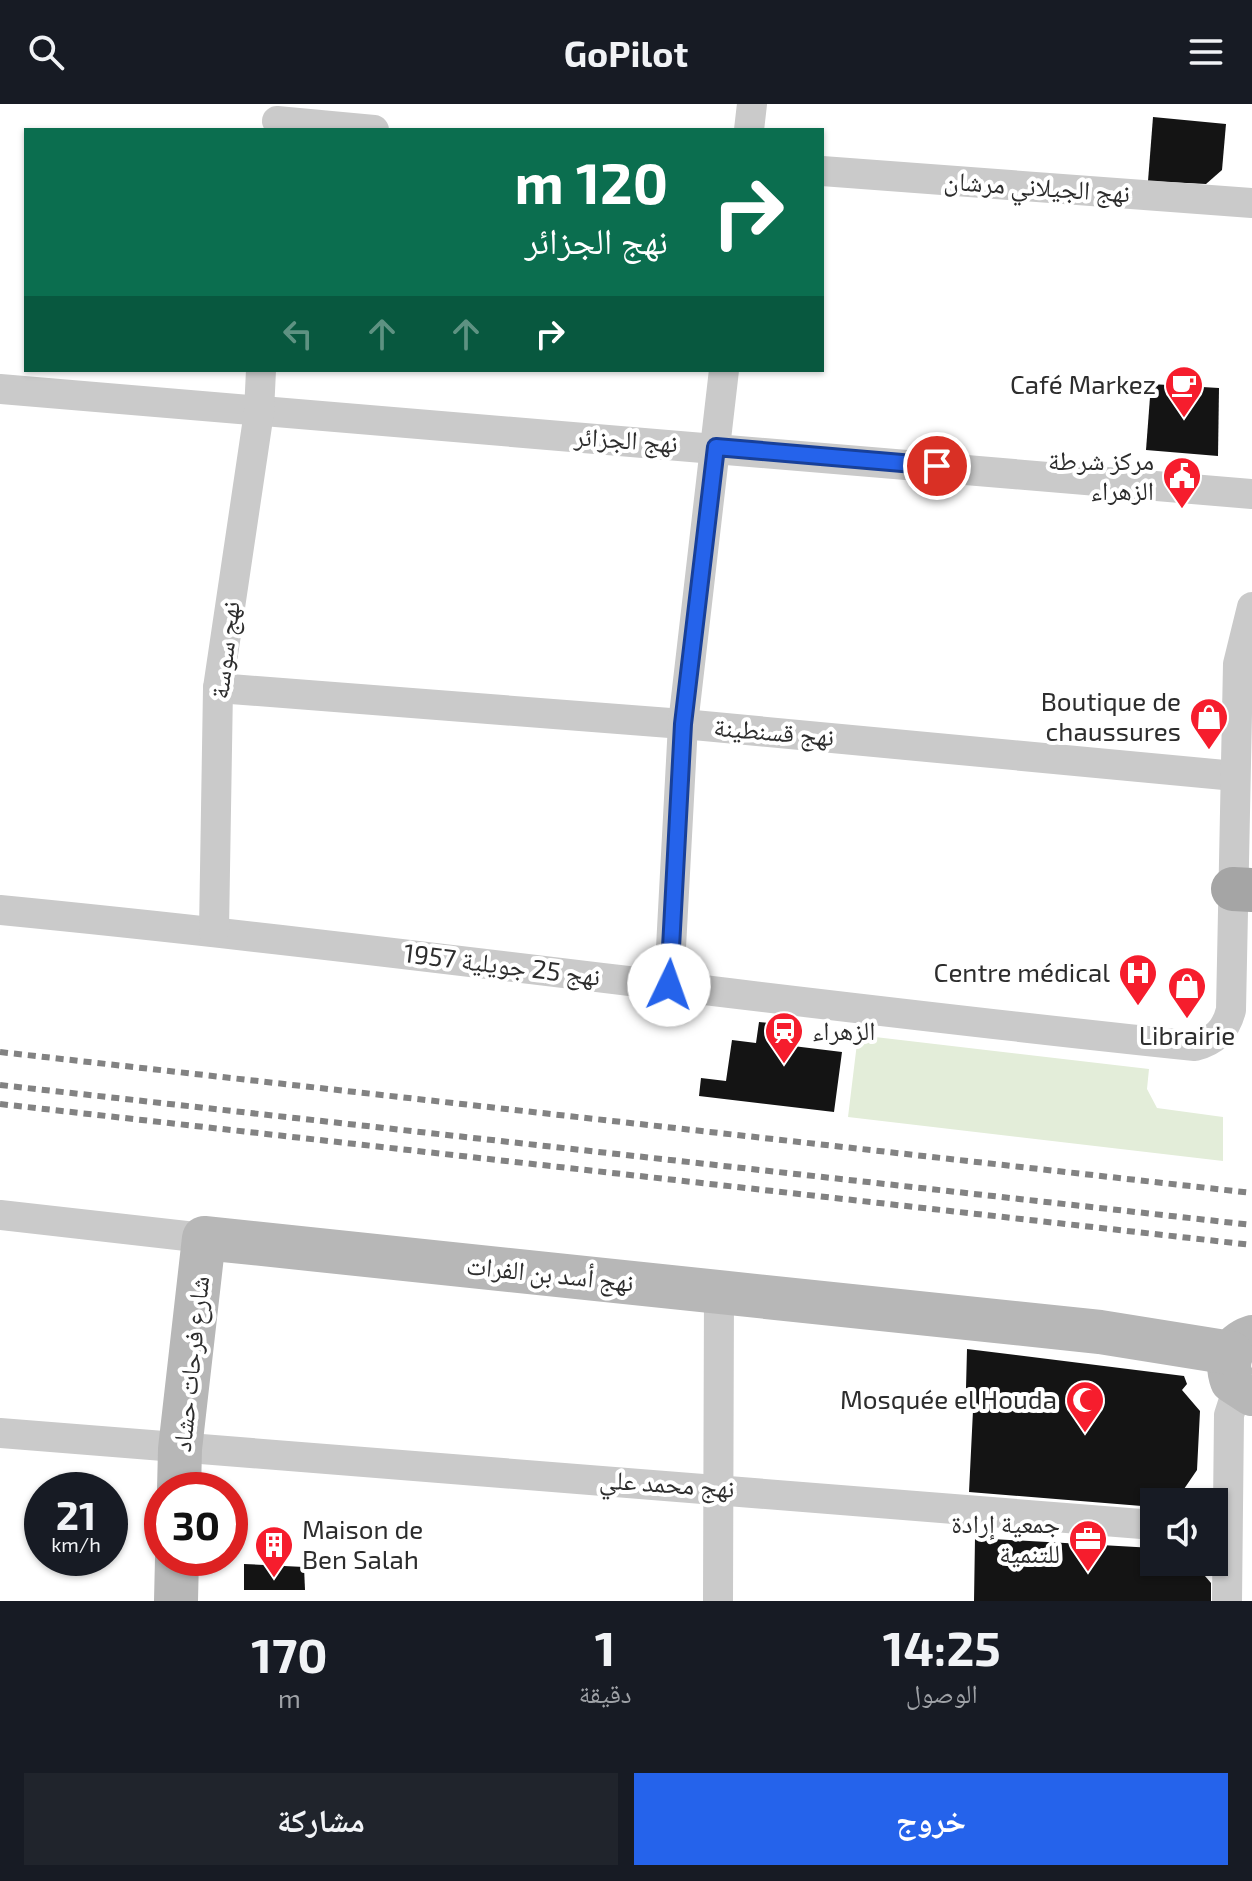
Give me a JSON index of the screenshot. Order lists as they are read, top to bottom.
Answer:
{
  "streets": {
    "main road": ["نهج أسد بن الفرات", "شارع فرحات حشاد"],
    "street": [
      "نهج الجيلاني مرشان",
      "نهج الجزائر",
      "نهج سوسة",
      "نهج قسنطينة",
      "نهج 25 جويلية 1957",
      "نهج محمد علي"
    ]
  },
  "crossings": [
    ["نهج الجزائر", "نهج سوسة"],
    ["نهج سوسة", "نهج قسنطينة"],
    ["نهج سوسة", "نهج 25 جويلية 1957"],
    ["نهج أسد بن الفرات", "شارع فرحات حشاد"],
    ["شارع فرحات حشاد", "نهج محمد علي"]
  ],
  "places": {
    "cafe": ["Café Markez"],
    "public building": ["مركز شرطة الزهراء"],
    "shop": ["Boutique de chaussures", "Librairie"],
    "hospital": ["Centre médical"],
    "station": ["الزهراء"],
    "mosque": ["Mosquée el Houda"],
    "office": ["جمعية إرادة للتنمية"],
    "building": ["Maison de Ben Salah"]
  },
  "page": {
    "header": "GoPilot",
    "turn": ["120 m", "نهج الجزائر"],
    "speed": "21 km/h",
    "limit": "30",
    "eta": [
      "14:25",
      "الوصول",
      "1",
      "دقيقة",
      "170",
      "m"
    ],
    "buttons": ["خروج", "مشاركة"]
  }
}
